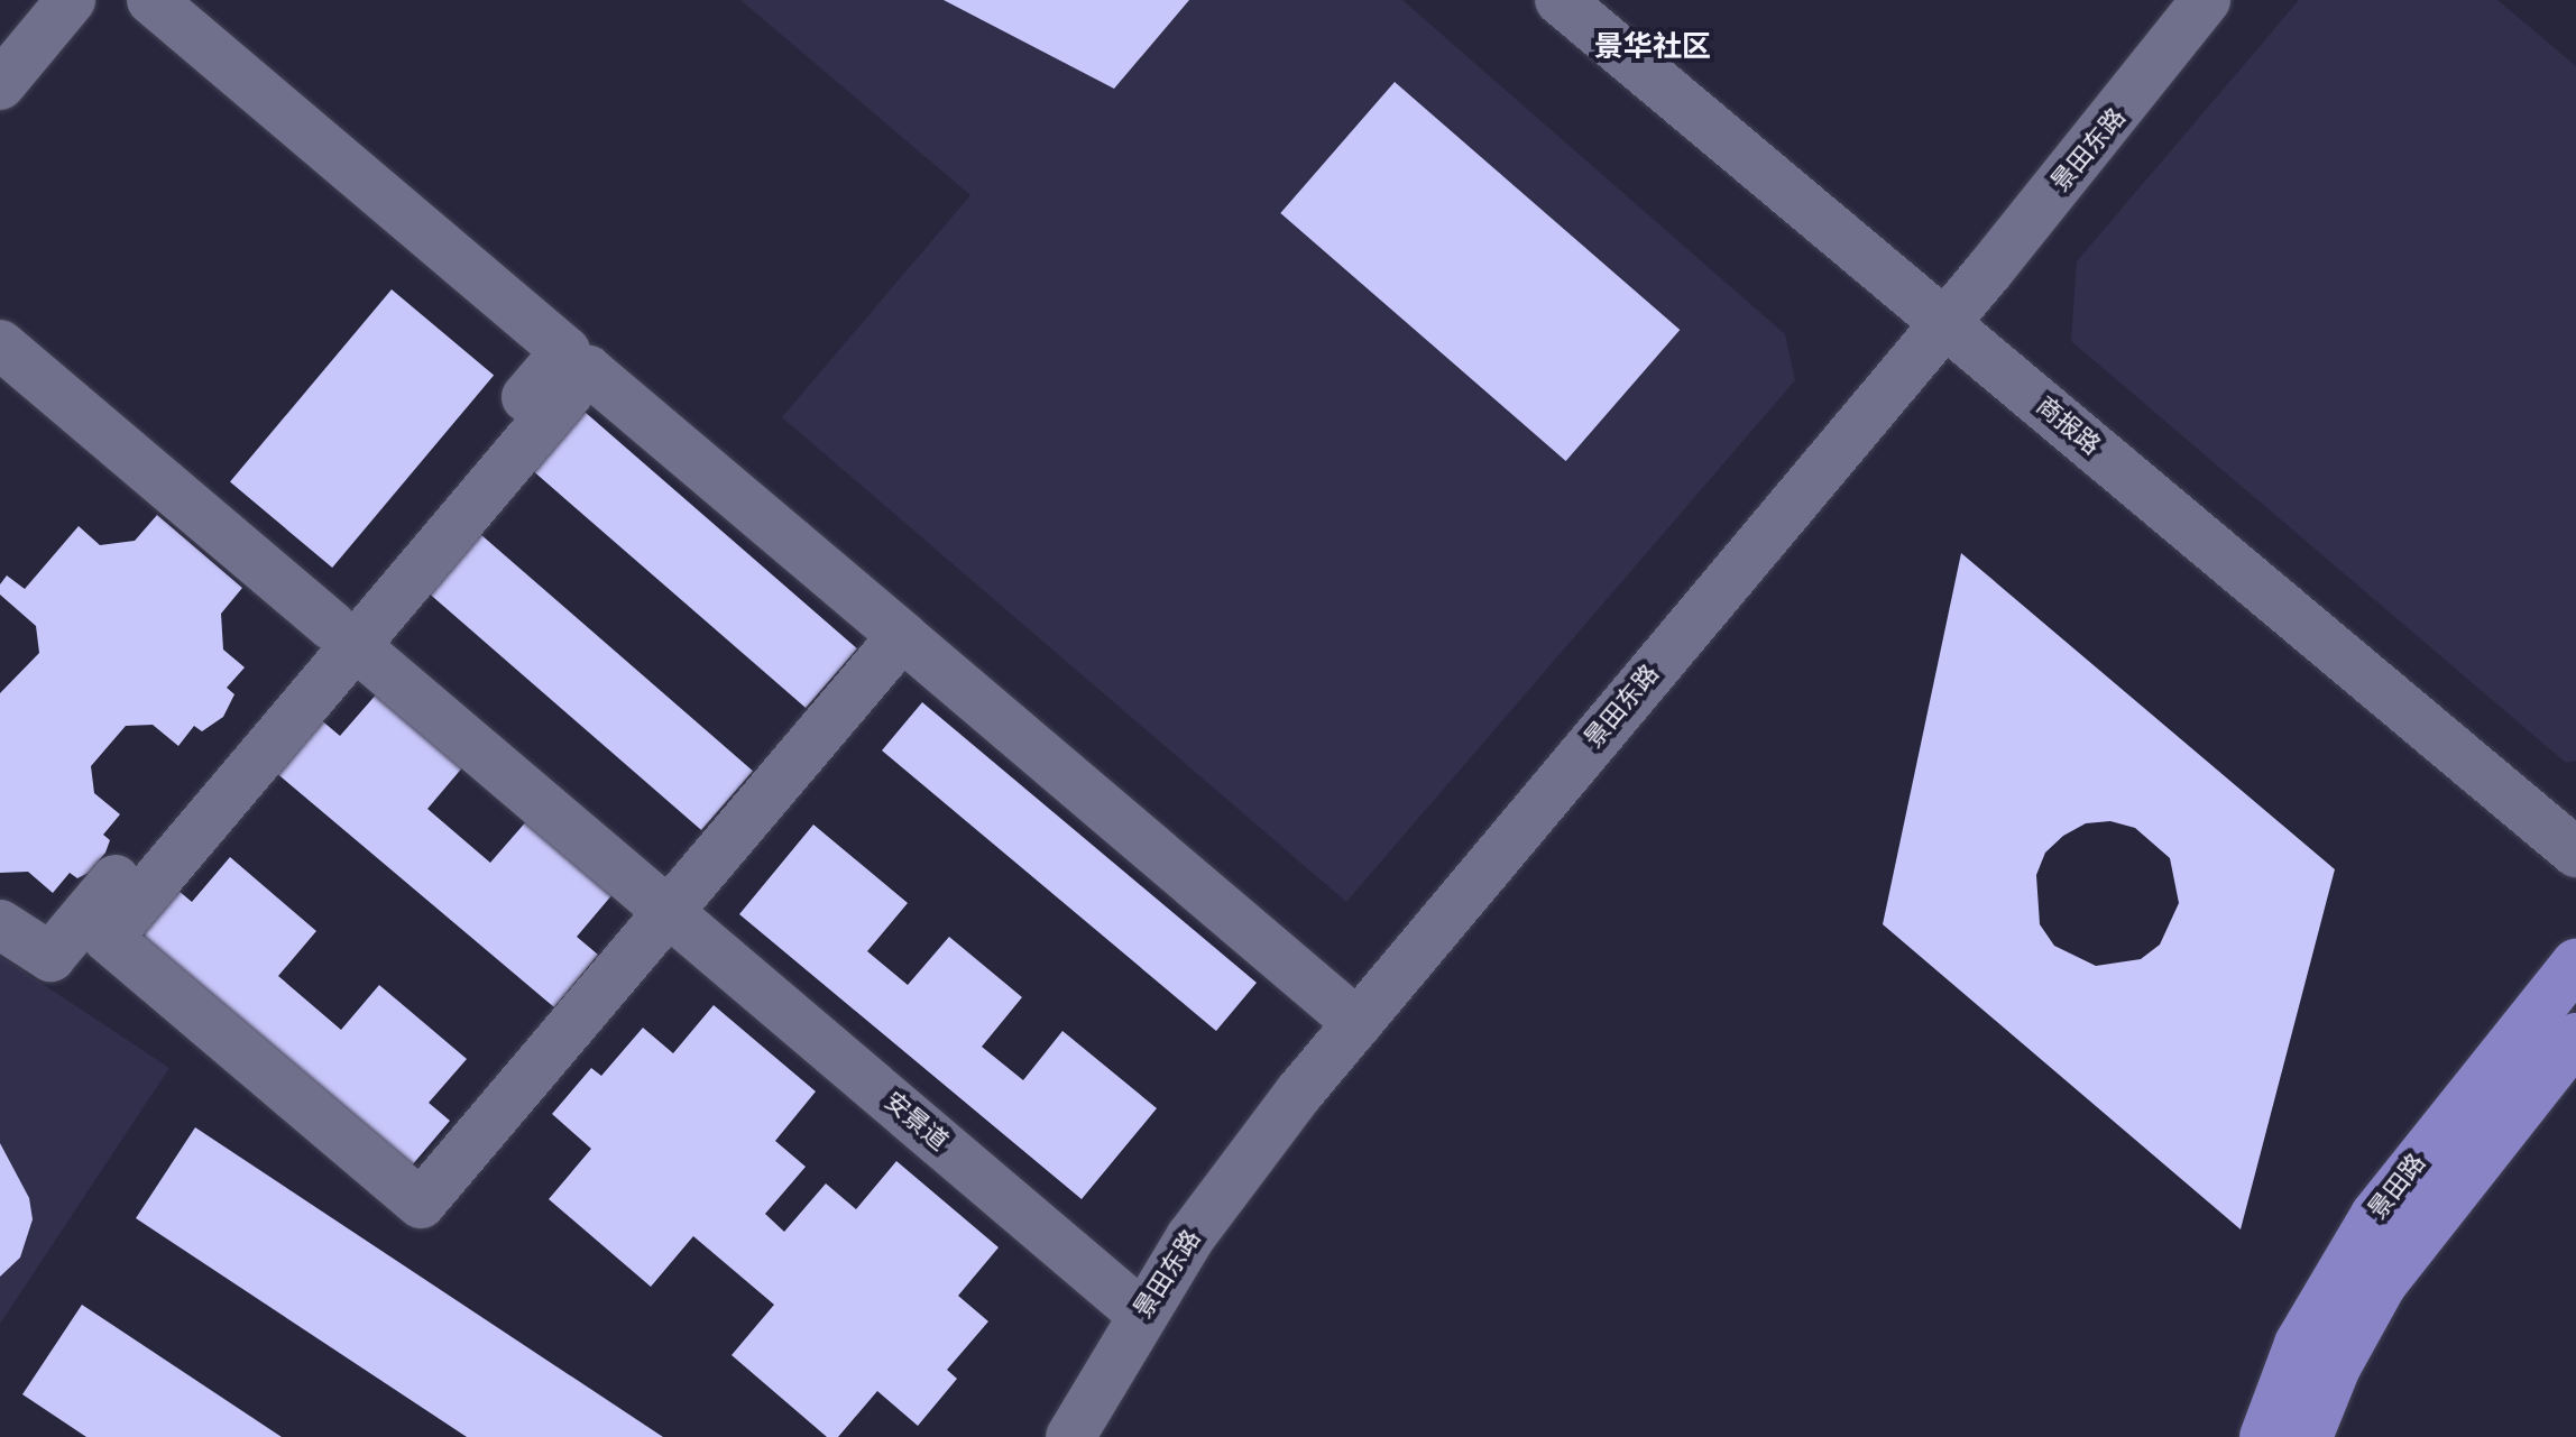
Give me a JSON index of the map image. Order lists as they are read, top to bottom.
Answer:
{
  "streets": {
    "main road": ["景田路"],
    "street": ["景田东路", "商报路", "安景道"]
  },
  "crossings": [
    ["景田东路", "商报路"],
    ["景田东路", "安景道"]
  ],
  "districts": ["景华社区"]
}
